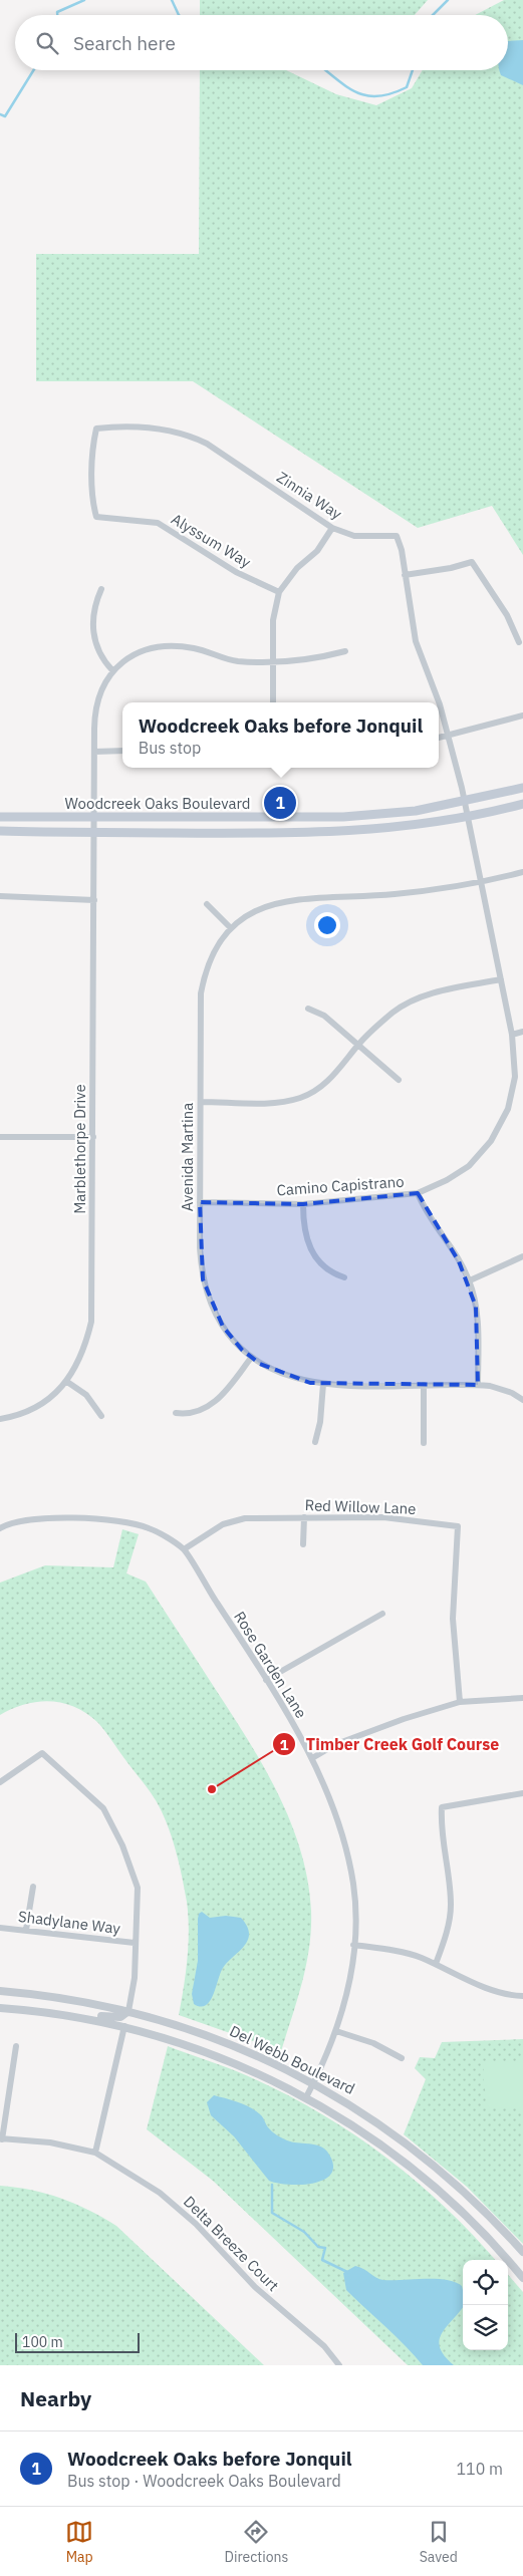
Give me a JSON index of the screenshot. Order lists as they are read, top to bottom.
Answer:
{
  "streets": {
    "main road": ["Woodcreek Oaks Boulevard"],
    "street": [
      "Zinnia Way",
      "Alyssum Way",
      "Marblethorpe Drive",
      "Avenida Martina",
      "Camino Capistrano",
      "Red Willow Lane",
      "Rose Garden Lane",
      "Shadylane Way",
      "Del Webb Boulevard",
      "Delta Breeze Court"
    ]
  },
  "crossings": [
    ["Zinnia Way", "Alyssum Way"],
    ["Zinnia Way", "Woodcreek Oaks Boulevard"],
    ["Zinnia Way", "Camino Capistrano"],
    ["Woodcreek Oaks Boulevard", "Marblethorpe Drive"],
    ["Woodcreek Oaks Boulevard", "Camino Capistrano"],
    ["Avenida Martina", "Camino Capistrano"],
    ["Red Willow Lane", "Rose Garden Lane"],
    ["Rose Garden Lane", "Del Webb Boulevard"]
  ],
  "places": ["Timber Creek Golf Course"],
  "scale_bar": "100 m",
  "page": {
    "search": "Search here",
    "popup": ["Woodcreek Oaks before Jonquil", "Bus stop"],
    "pins": "1",
    "scale": "100 m",
    "heading": "Nearby",
    "list": [
      {
        "mark": "1",
        "name": "Woodcreek Oaks before Jonquil",
        "note": "Bus stop · Woodcreek Oaks Boulevard",
        "value": "110 m"
      }
    ],
    "nav": ["Map", "Directions", "Saved"]
  }
}
